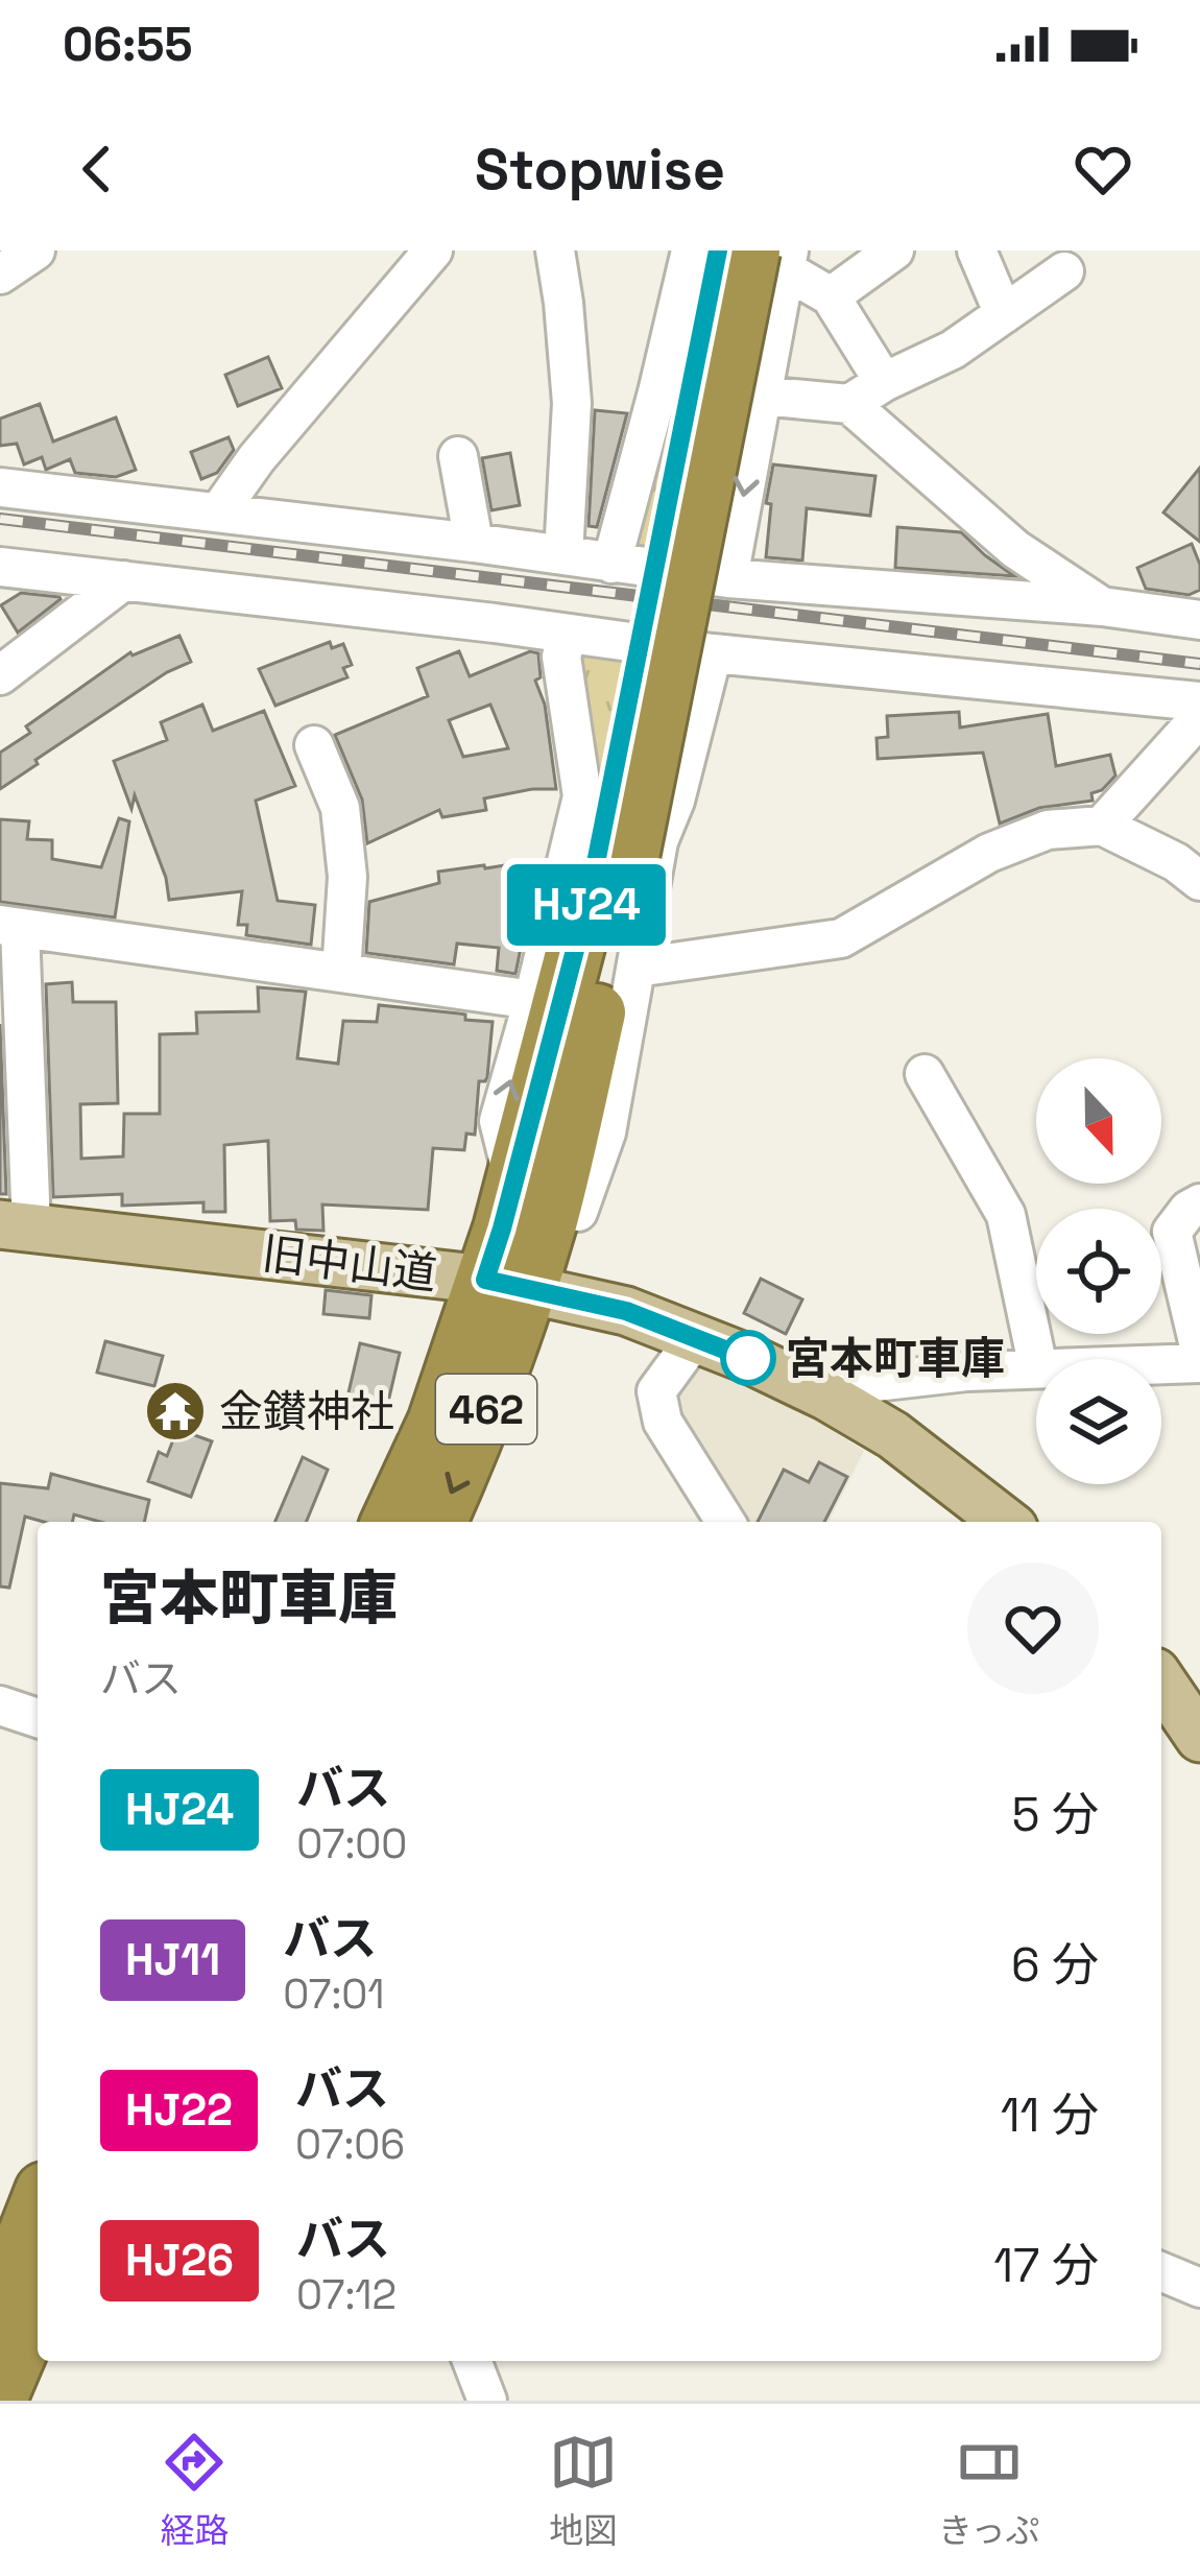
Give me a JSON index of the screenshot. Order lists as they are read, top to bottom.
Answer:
{
  "streets": {
    "highway": ["462"],
    "main road": ["旧中山道"]
  },
  "crossings": [
    ["旧中山道", "462"]
  ],
  "places": {
    "other": ["宮本町車庫"],
    "temple": ["金鑚神社"]
  },
  "lines": ["bus line HJ24"],
  "north": "bottom",
  "page": {
    "status": "06:55",
    "header": "Stopwise",
    "on_map": "HJ24",
    "heading": ["宮本町車庫", "バス"],
    "list": [
      {
        "mark": "HJ24",
        "name": "バス",
        "note": "07:00",
        "value": "5 分"
      },
      {
        "mark": "HJ11",
        "name": "バス",
        "note": "07:01",
        "value": "6 分"
      },
      {
        "mark": "HJ22",
        "name": "バス",
        "note": "07:06",
        "value": "11 分"
      },
      {
        "mark": "HJ26",
        "name": "バス",
        "note": "07:12",
        "value": "17 分"
      }
    ],
    "tabs": ["経路", "地図", "きっぷ"]
  }
}
